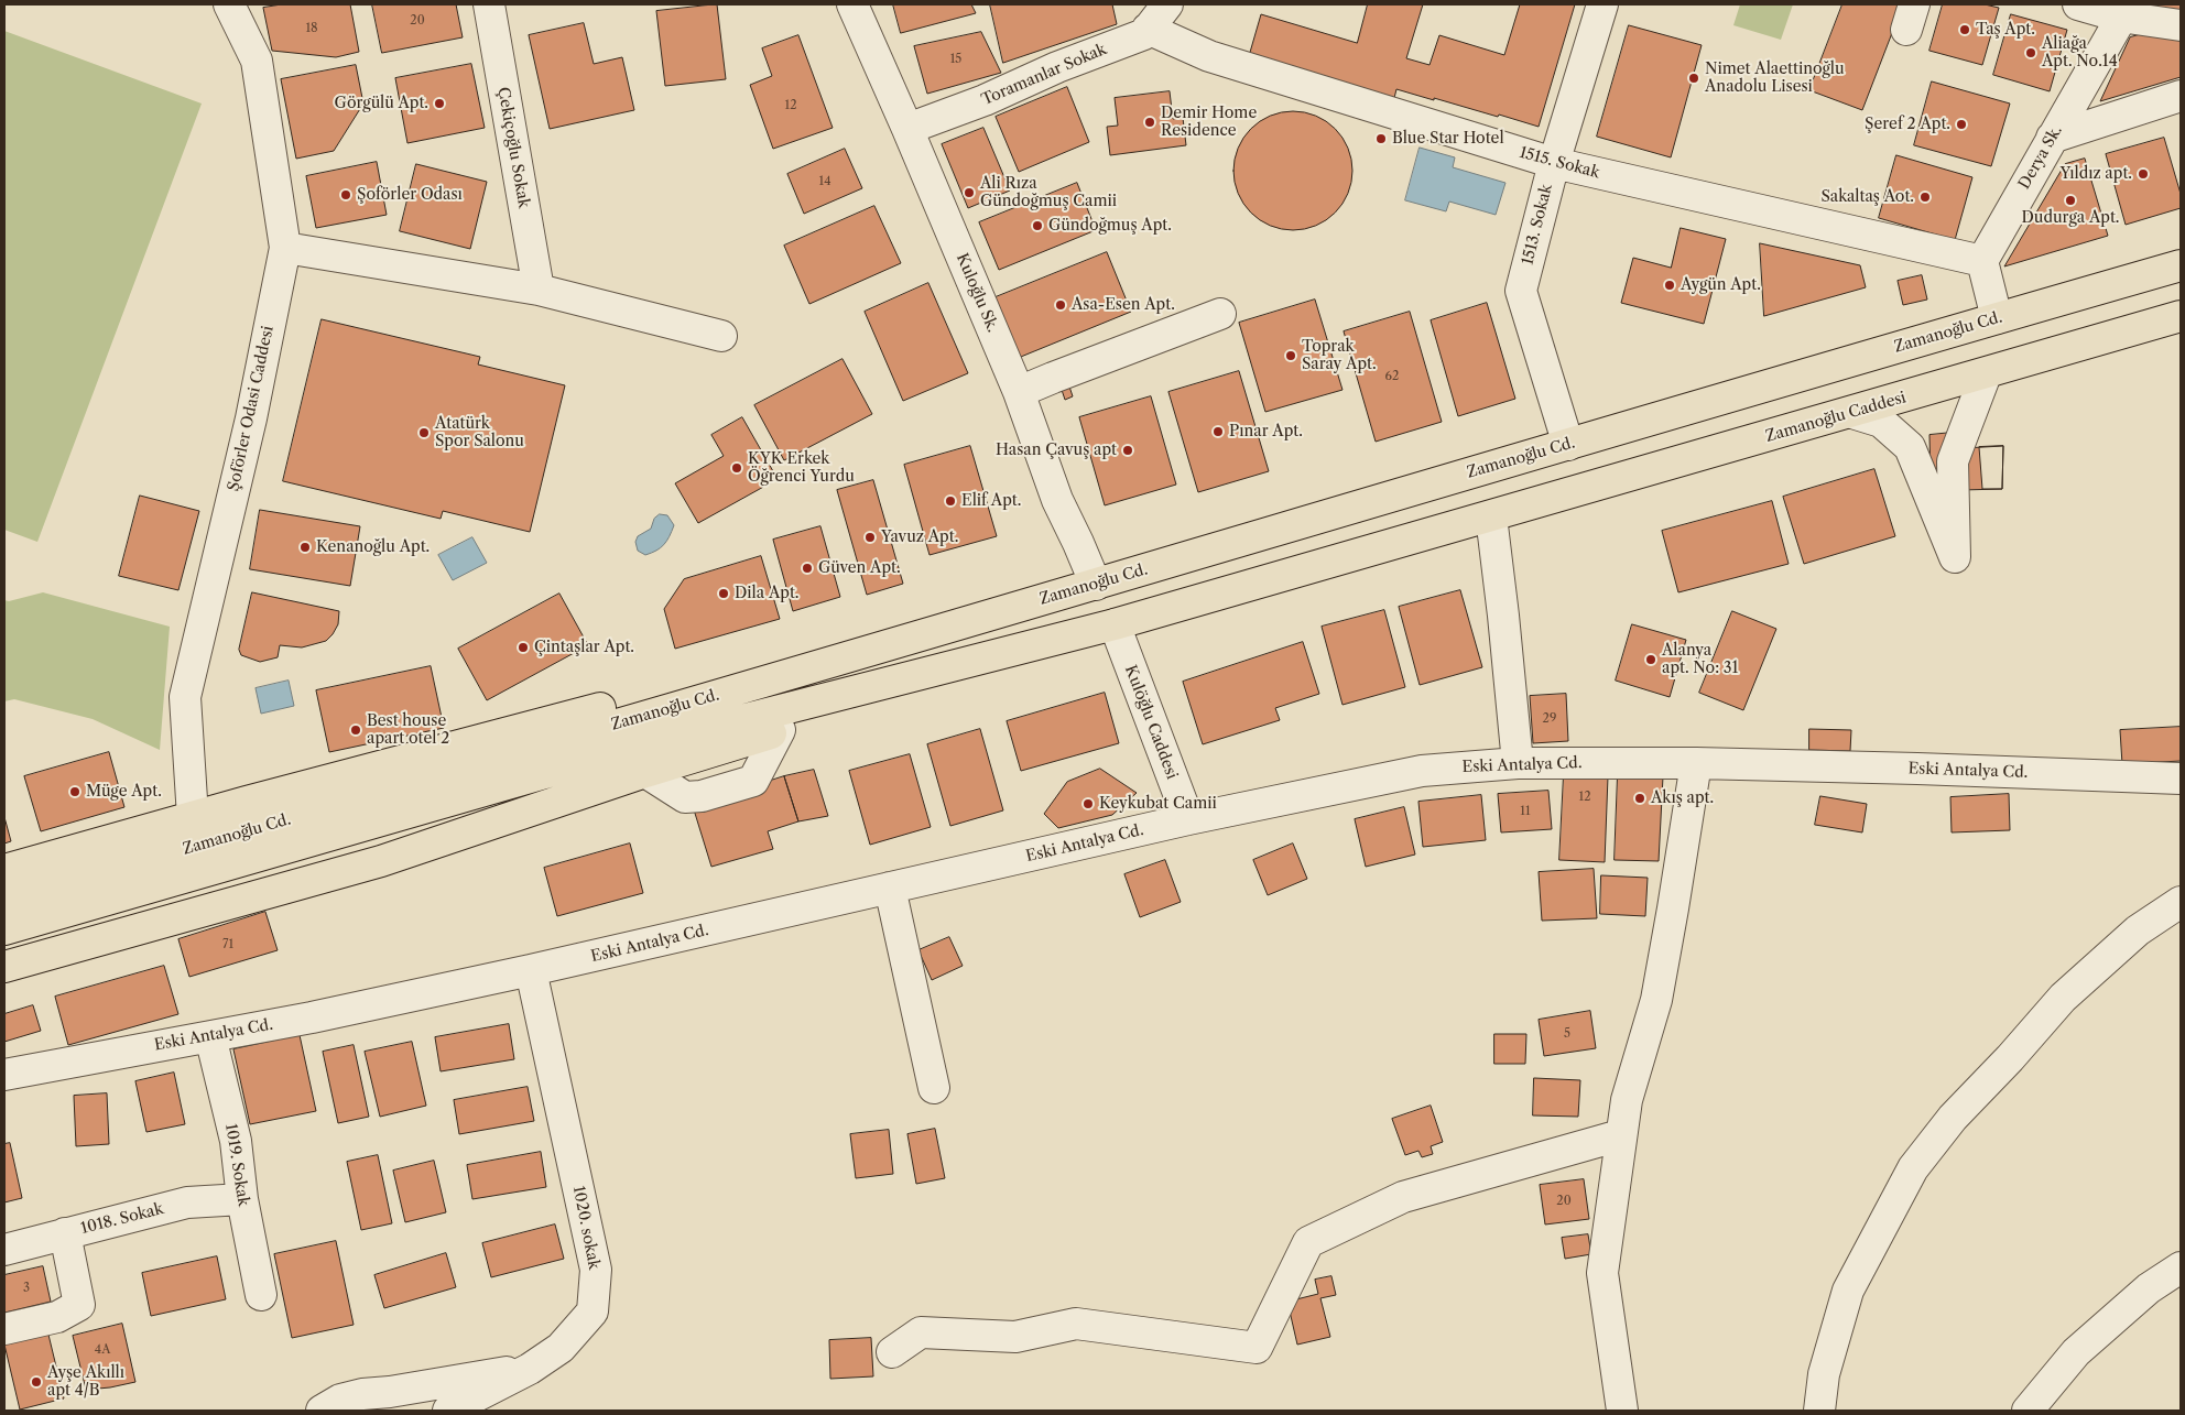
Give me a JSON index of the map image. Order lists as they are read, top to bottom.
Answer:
{
  "streets": {
    "highway": ["Zamanoğlu Cd.", "Zamanoğlu Caddesi"],
    "street": [
      "Toramanlar Sokak",
      "Çekiçoğlu Sokak",
      "Derya Sk.",
      "1515. Sokak",
      "1513. Sokak",
      "Kuloğlu Sk.",
      "Şoförler Odasi Caddesi",
      "Kulöğlu Caddesi",
      "Eski Antalya Cd.",
      "1019. Sokak",
      "1018. Sokak",
      "1020. sokak"
    ]
  },
  "crossings": [
    ["Toramanlar Sokak", "1515. Sokak"],
    ["Toramanlar Sokak", "Kuloğlu Sk."],
    ["Derya Sk.", "1515. Sokak"],
    ["1515. Sokak", "1513. Sokak"],
    ["1513. Sokak", "Zamanoğlu Cd."],
    ["Kuloğlu Sk.", "Zamanoğlu Cd."],
    ["Zamanoğlu Cd.", "Zamanoğlu Caddesi"],
    ["Zamanoğlu Cd.", "Kulöğlu Caddesi"],
    ["Kulöğlu Caddesi", "Eski Antalya Cd."],
    ["Eski Antalya Cd.", "1019. Sokak"],
    ["Eski Antalya Cd.", "1020. sokak"],
    ["1019. Sokak", "1018. Sokak"]
  ],
  "places": [
    "Taş Apt.",
    "Aliağa Apt. No.14",
    "Nimet Alaettinoğlu Anadolu Lisesi",
    "Görgülü Apt.",
    "Demir Home Residence",
    "Şeref 2 Apt.",
    "Blue Star Hotel",
    "Yıldız apt.",
    "Ali Rıza Gündoğmuş Camii",
    "Şoförler Odası",
    "Sakaltaş Aot.",
    "Dudurga Apt.",
    "Gündoğmuş Apt.",
    "Aygün Apt.",
    "Asa-Esen Apt.",
    "Toprak Saray Apt.",
    "Pınar Apt.",
    "Atatürk Spor Salonu",
    "Hasan Çavuş apt",
    "KYK Erkek Öğrenci Yurdu",
    "Elif Apt.",
    "Yavuz Apt.",
    "Kenanoğlu Apt.",
    "Güven Apt.",
    "Dila Apt.",
    "Çintaşlar Apt.",
    "Alanya apt. No: 31",
    "Best house apart otel 2",
    "Müge Apt.",
    "Akış apt.",
    "Keykubat Camii",
    "Ayşe Akıllı apt 4/B"
  ],
  "house_numbers": [
    "20",
    "18",
    "15",
    "12",
    "14",
    "62",
    "29",
    "12",
    "11",
    "71",
    "5",
    "20",
    "3",
    "4A"
  ]
}
